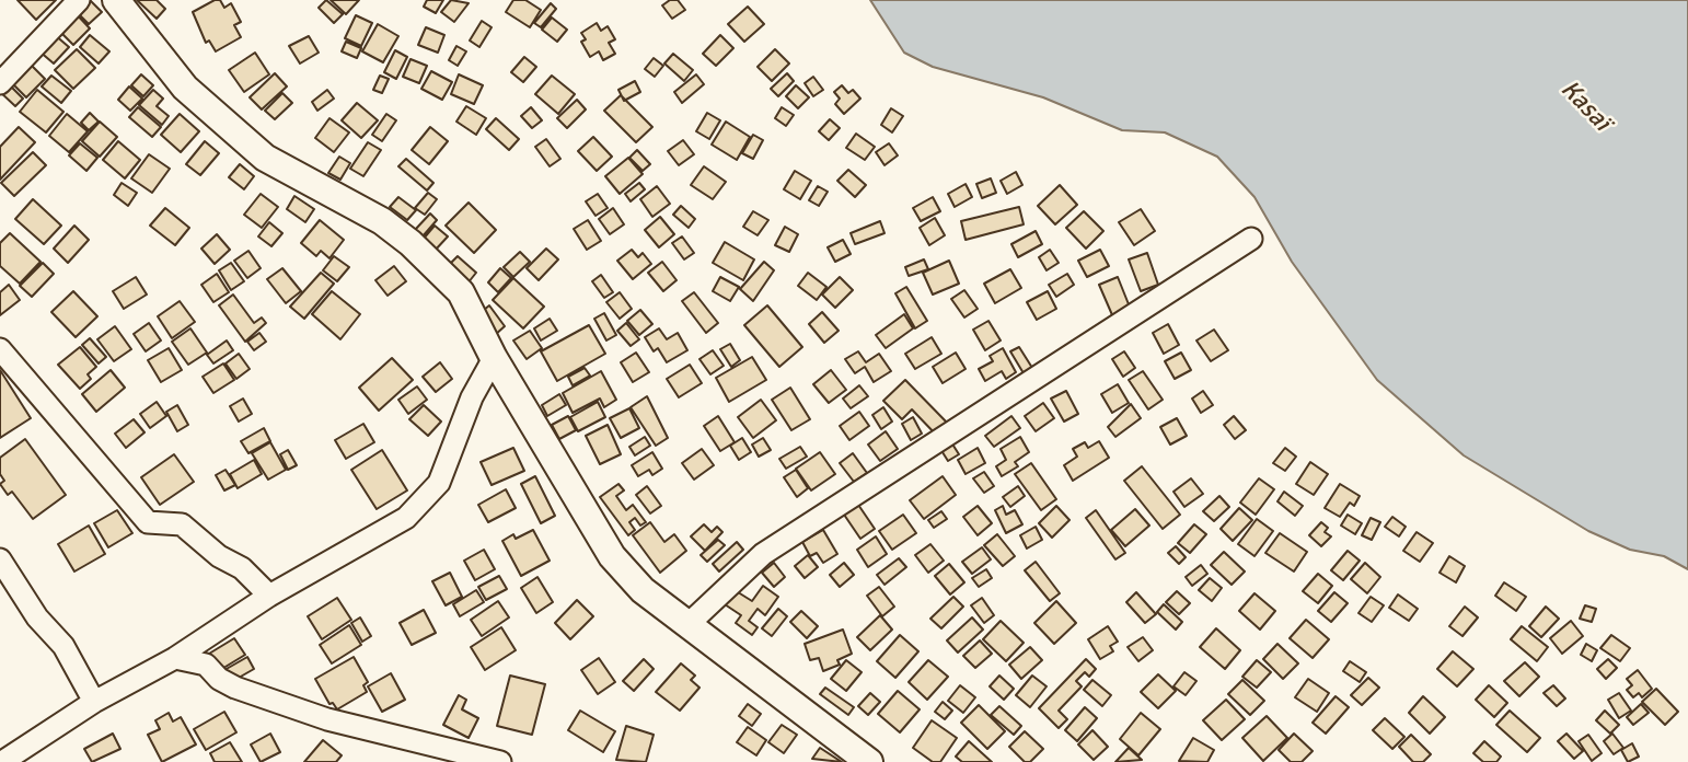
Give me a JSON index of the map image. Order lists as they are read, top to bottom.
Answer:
{
  "water": ["Kasaï"]
}
